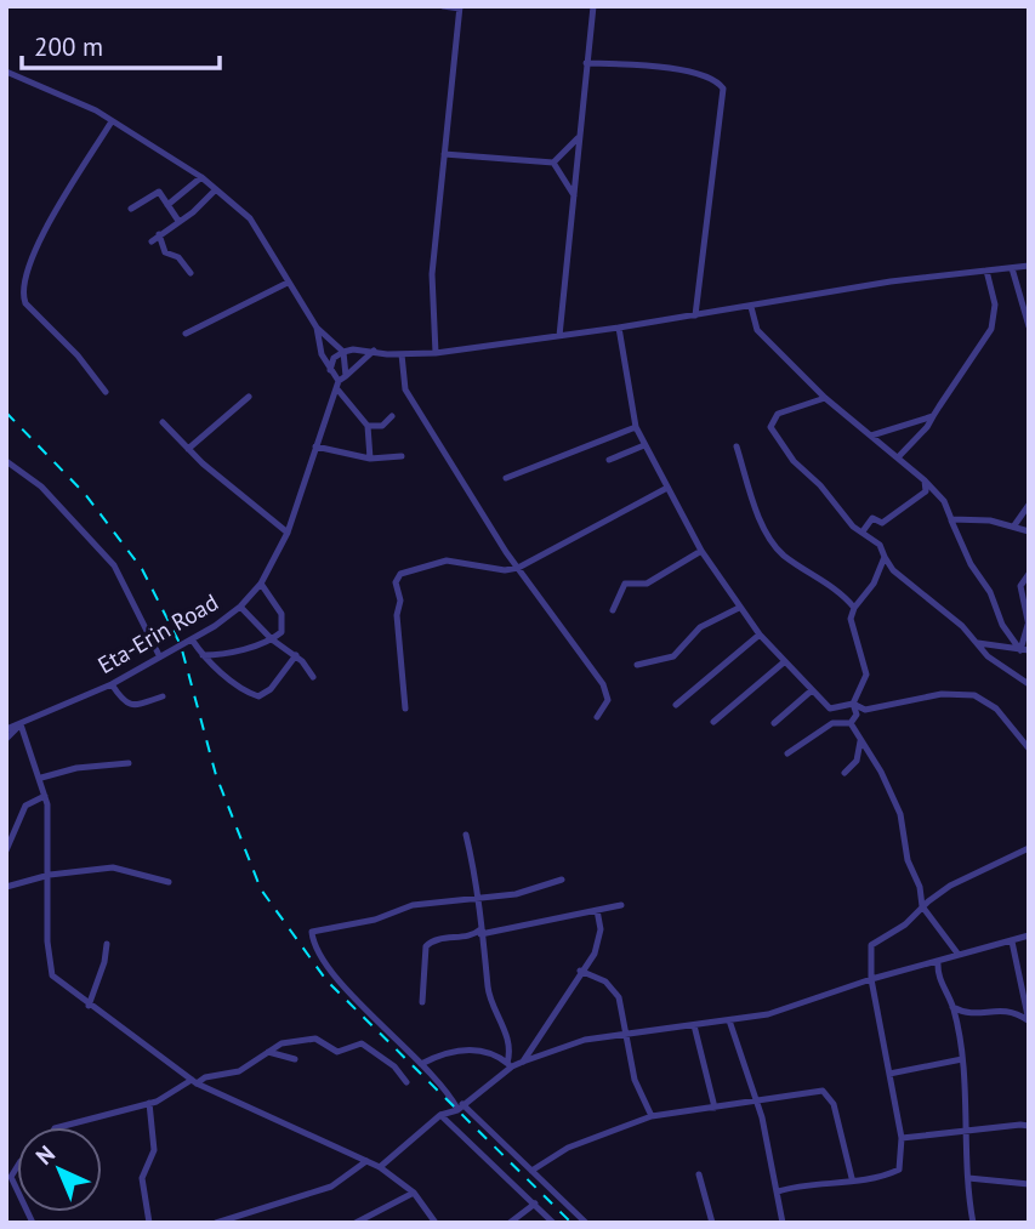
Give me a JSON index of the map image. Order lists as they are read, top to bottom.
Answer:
{
  "streets": {
    "street": ["Eta-Erin Road"]
  },
  "scale_bar": "200 m",
  "north": "top left"
}
